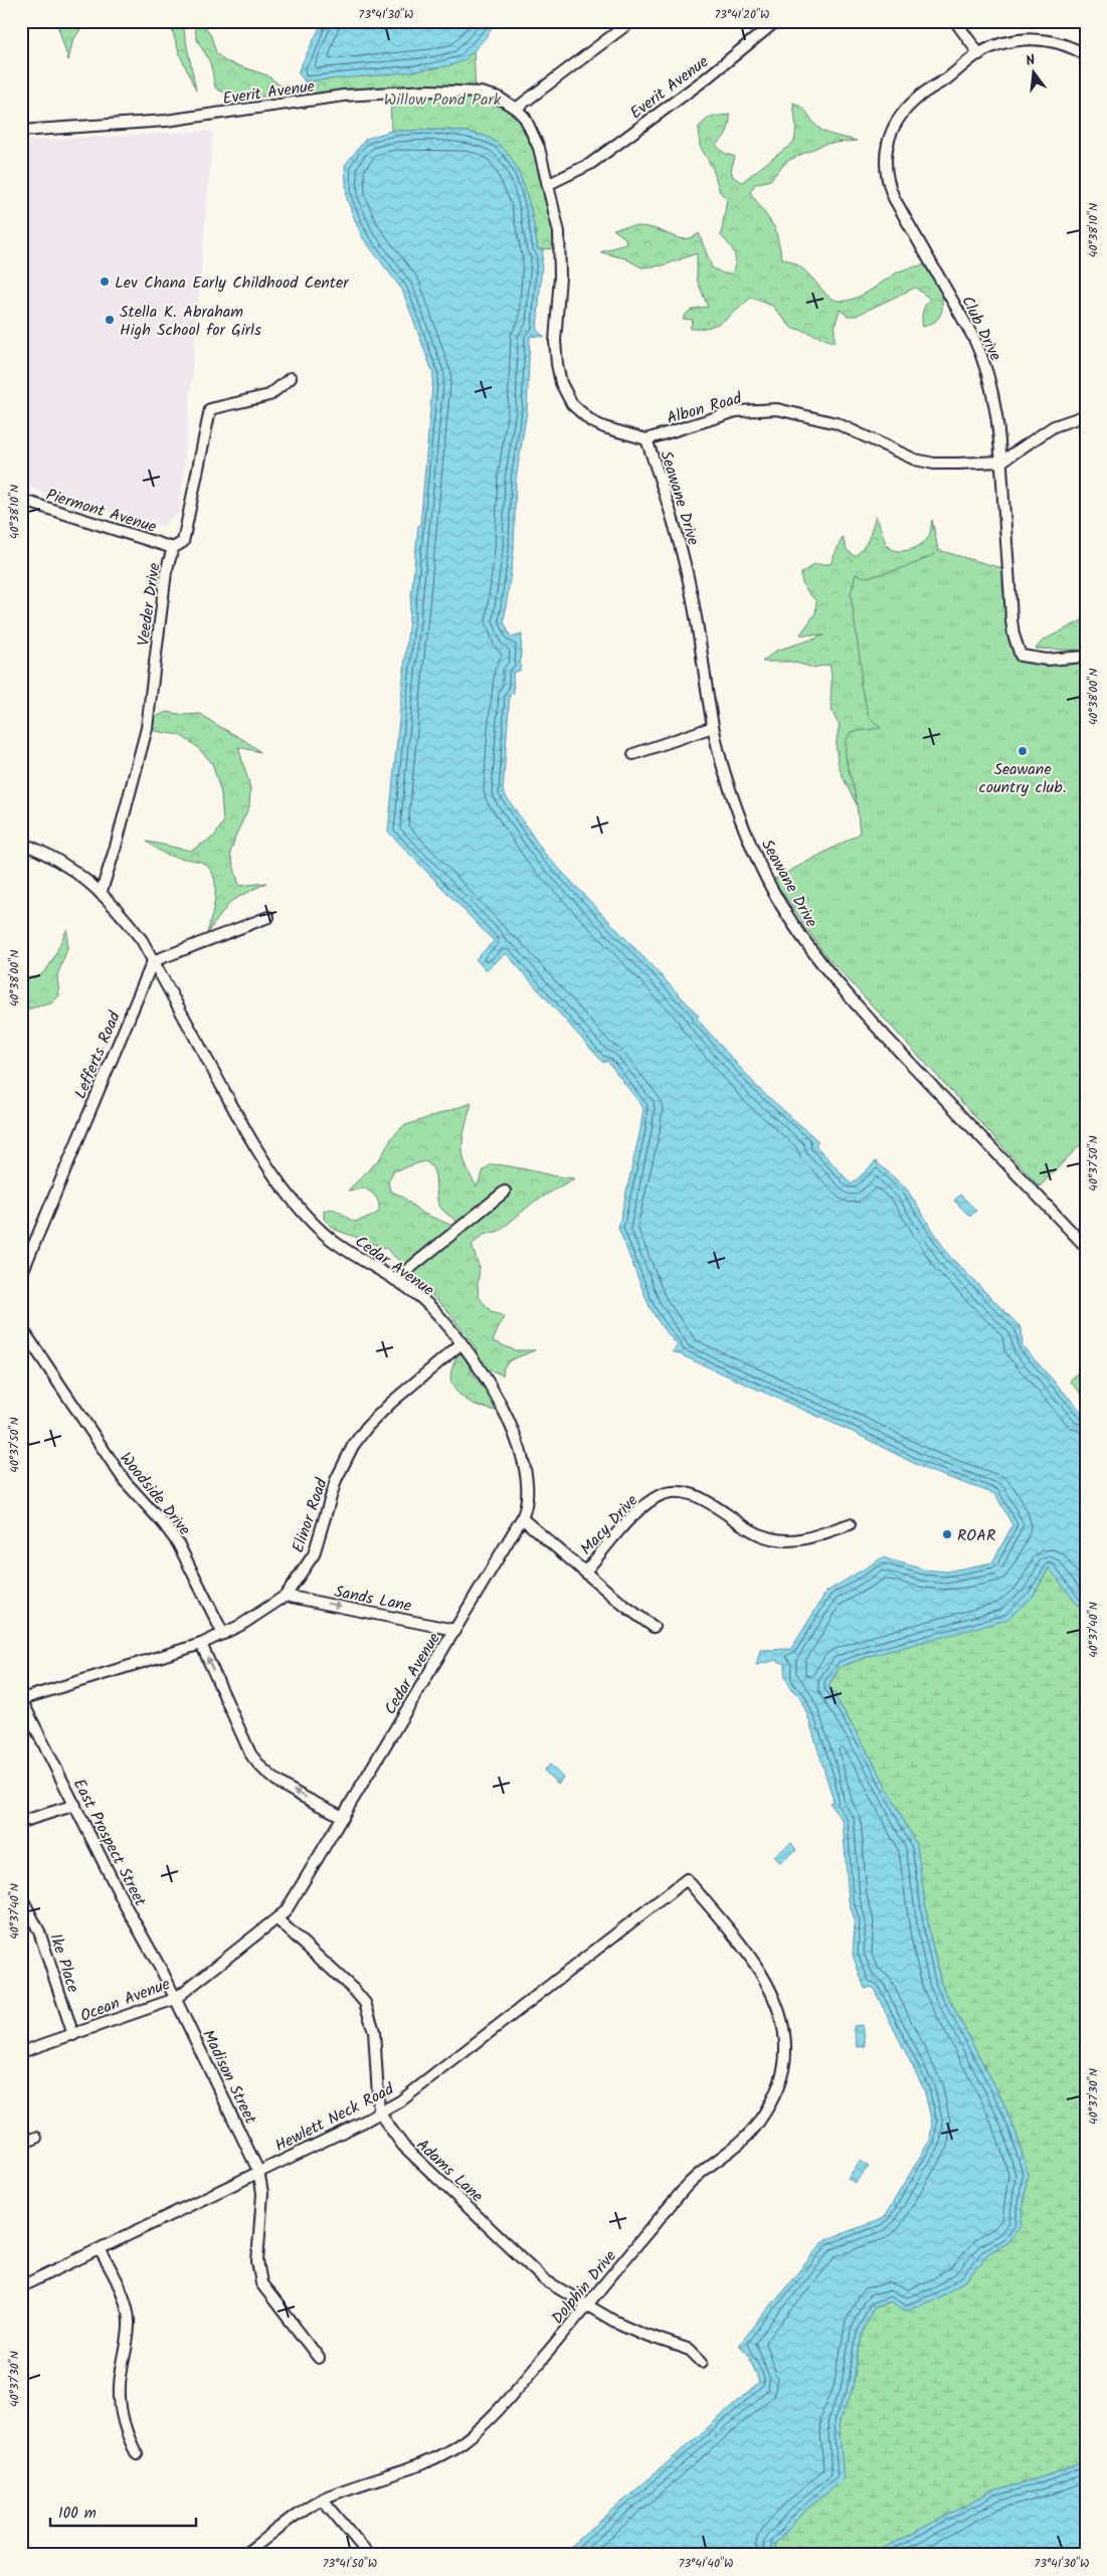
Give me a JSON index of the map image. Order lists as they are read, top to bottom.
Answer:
{
  "streets": {
    "street": [
      "Everit Avenue",
      "Club Drive",
      "Albon Road",
      "Seawane Drive",
      "Piermont Avenue",
      "Veeder Drive",
      "Lefferts Road",
      "Cedar Avenue",
      "Woodside Drive",
      "Elinor Road",
      "Macy Drive",
      "Sands Lane",
      "East Prospect Street",
      "Ike Place",
      "Ocean Avenue",
      "Madison Street",
      "Hewlett Neck Road",
      "Adams Lane",
      "Dolphin Drive"
    ]
  },
  "crossings": [
    ["Club Drive", "Albon Road"],
    ["Albon Road", "Seawane Drive"],
    ["Piermont Avenue", "Veeder Drive"],
    ["Veeder Drive", "Cedar Avenue"],
    ["Lefferts Road", "Cedar Avenue"],
    ["Cedar Avenue", "Elinor Road"],
    ["Cedar Avenue", "Macy Drive"],
    ["Cedar Avenue", "Sands Lane"],
    ["Cedar Avenue", "Ocean Avenue"],
    ["Woodside Drive", "Elinor Road"],
    ["Elinor Road", "Sands Lane"],
    ["Elinor Road", "East Prospect Street"],
    ["East Prospect Street", "Ocean Avenue"],
    ["East Prospect Street", "Madison Street"],
    ["Ike Place", "Ocean Avenue"],
    ["Ocean Avenue", "Madison Street"],
    ["Madison Street", "Hewlett Neck Road"],
    ["Hewlett Neck Road", "Adams Lane"],
    ["Hewlett Neck Road", "Dolphin Drive"],
    ["Adams Lane", "Dolphin Drive"]
  ],
  "one_way": ["Sands Lane"],
  "parks": ["Willow Pond Park"],
  "places": [
    "Lev Chana Early Childhood Center",
    "Stella K. Abraham High School for Girls",
    "Seawane country club.",
    "ROAR"
  ],
  "scale_bar": "100 m",
  "north": "top",
  "coordinates": [
    "73°41'30\"W",
    "73°41'20\"W",
    "40°38'10\"N",
    "40°38'00\"N",
    "40°37'50\"N",
    "40°37'40\"N",
    "40°37'30\"N",
    "73°41'50\"W",
    "73°41'40\"W"
  ]
}
